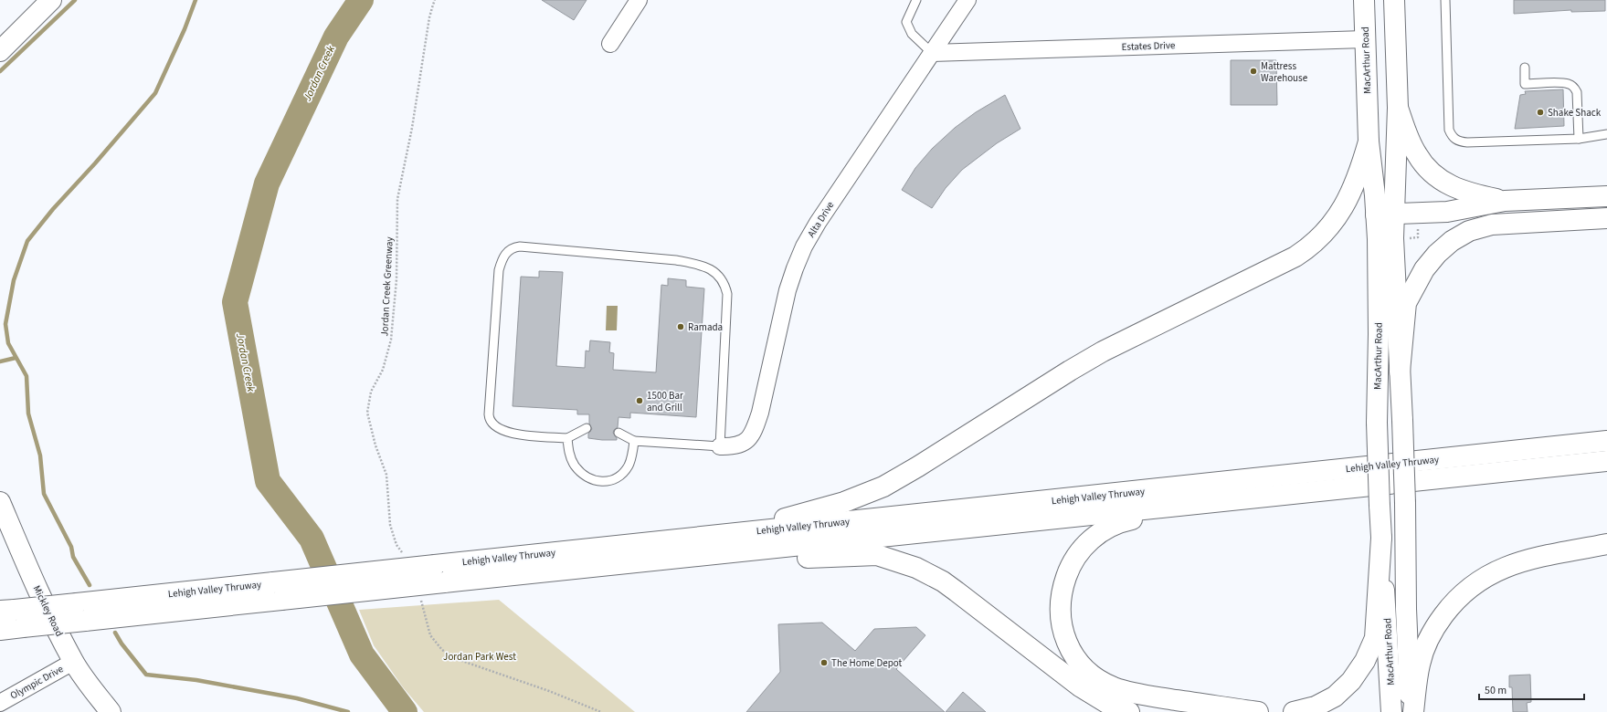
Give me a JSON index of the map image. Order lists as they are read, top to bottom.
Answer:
{
  "streets": {
    "main road": ["MacArthur Road", "Lehigh Valley Thruway", "Mickley Road"],
    "street": ["Estates Drive", "Alta Drive", "Olympic Drive"],
    "path": ["Jordan Creek Greenway"]
  },
  "crossings": [
    ["Estates Drive", "MacArthur Road"],
    ["Estates Drive", "Alta Drive"],
    ["Mickley Road", "Olympic Drive"]
  ],
  "water": ["Jordan Creek"],
  "parks": ["Jordan Park West"],
  "places": [
    "Mattress Warehouse",
    "Shake Shack",
    "Ramada",
    "1500 Bar and Grill",
    "The Home Depot"
  ],
  "scale_bar": "50 m"
}
